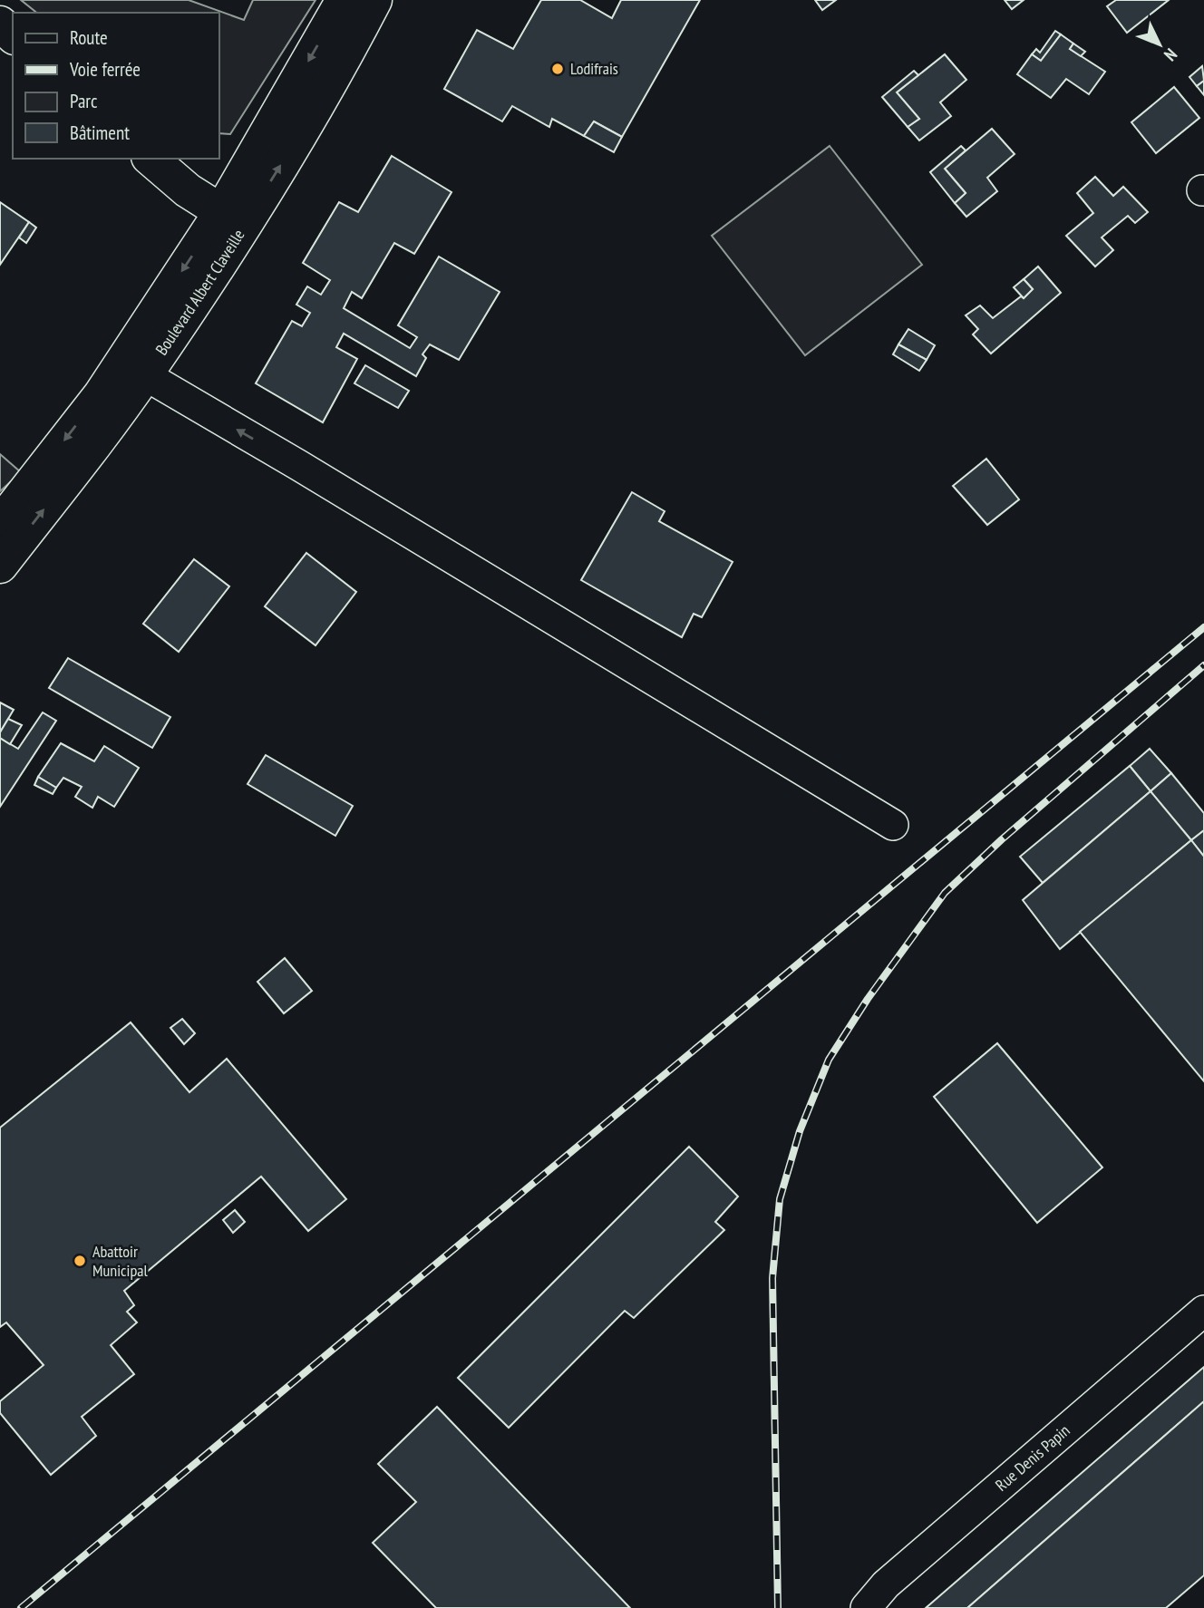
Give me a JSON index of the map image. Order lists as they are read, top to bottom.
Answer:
{
  "streets": {
    "main road": ["Boulevard Albert Claveille"],
    "street": ["Rue Denis Papin"]
  },
  "places": ["Lodifrais", "Abattoir Municipal"],
  "legend": [
    "Route",
    "Voie ferrée",
    "Parc",
    "Bâtiment"
  ],
  "north": "bottom right"
}
